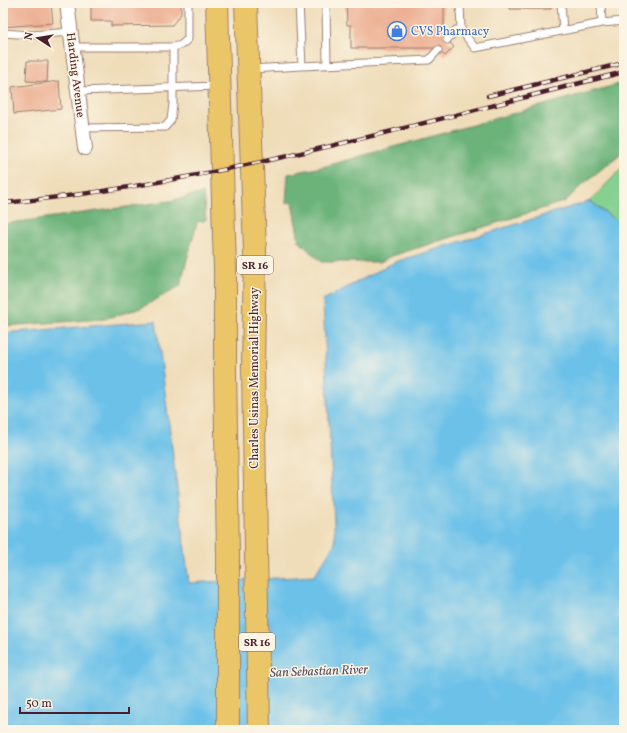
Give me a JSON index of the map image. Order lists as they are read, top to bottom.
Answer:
{
  "streets": {
    "highway": ["SR 16", "Charles Usinas Memorial Highway"],
    "street": ["Harding Avenue"]
  },
  "water": ["San Sebastian River"],
  "places": {
    "shop": ["CVS Pharmacy"]
  },
  "scale_bar": "50 m",
  "north": "left"
}
